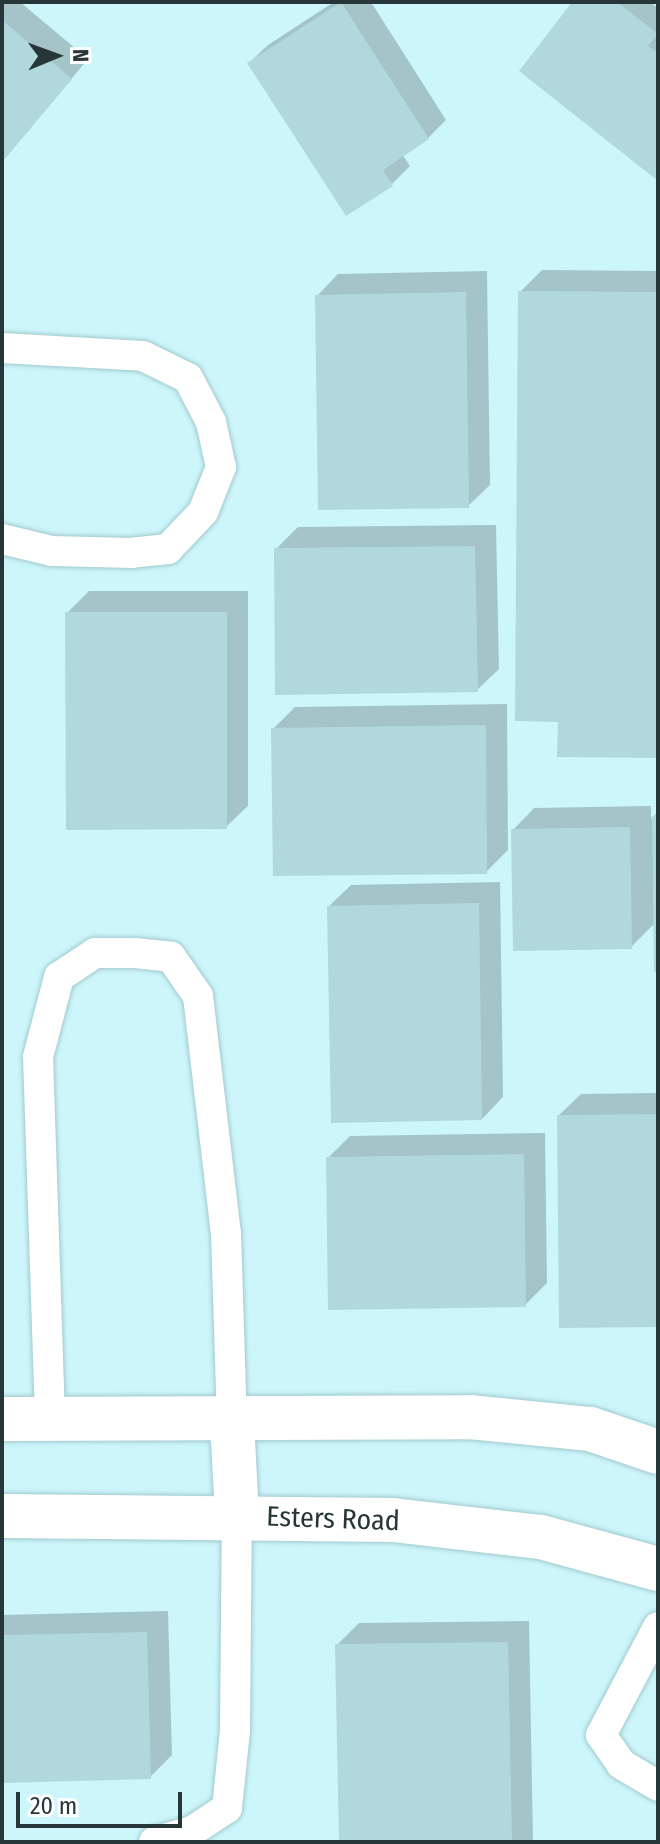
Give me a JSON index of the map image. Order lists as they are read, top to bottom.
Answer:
{
  "streets": {
    "main road": ["Esters Road"]
  },
  "scale_bar": "20 m",
  "north": "right"
}
